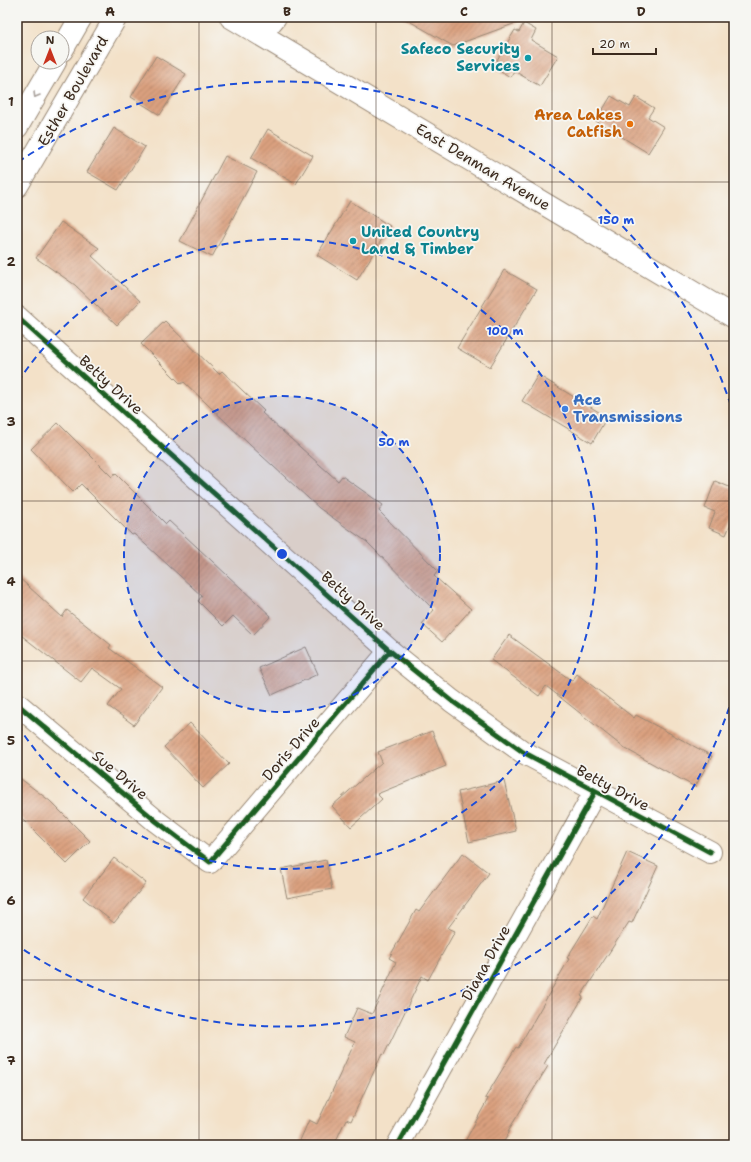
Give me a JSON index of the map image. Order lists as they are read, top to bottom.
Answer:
{
  "streets": {
    "street": [
      "Esther Boulevard",
      "East Denman Avenue",
      "Betty Drive",
      "Doris Drive",
      "Sue Drive",
      "Diana Drive"
    ]
  },
  "crossings": [
    ["Betty Drive", "Doris Drive"],
    ["Betty Drive", "Diana Drive"],
    ["Doris Drive", "Sue Drive"]
  ],
  "places": [
    "Safeco Security Services",
    "Area Lakes Catfish",
    "United Country Land & Timber",
    "Ace Transmissions"
  ],
  "scale_bar": "20 m",
  "north": "top",
  "grid": {
    "columns": [
      "A",
      "B",
      "C",
      "D"
    ],
    "rows": [
      "1",
      "2",
      "3",
      "4",
      "5",
      "6",
      "7"
    ]
  },
  "rings": ["150 m", "100 m", "50 m"]
}
